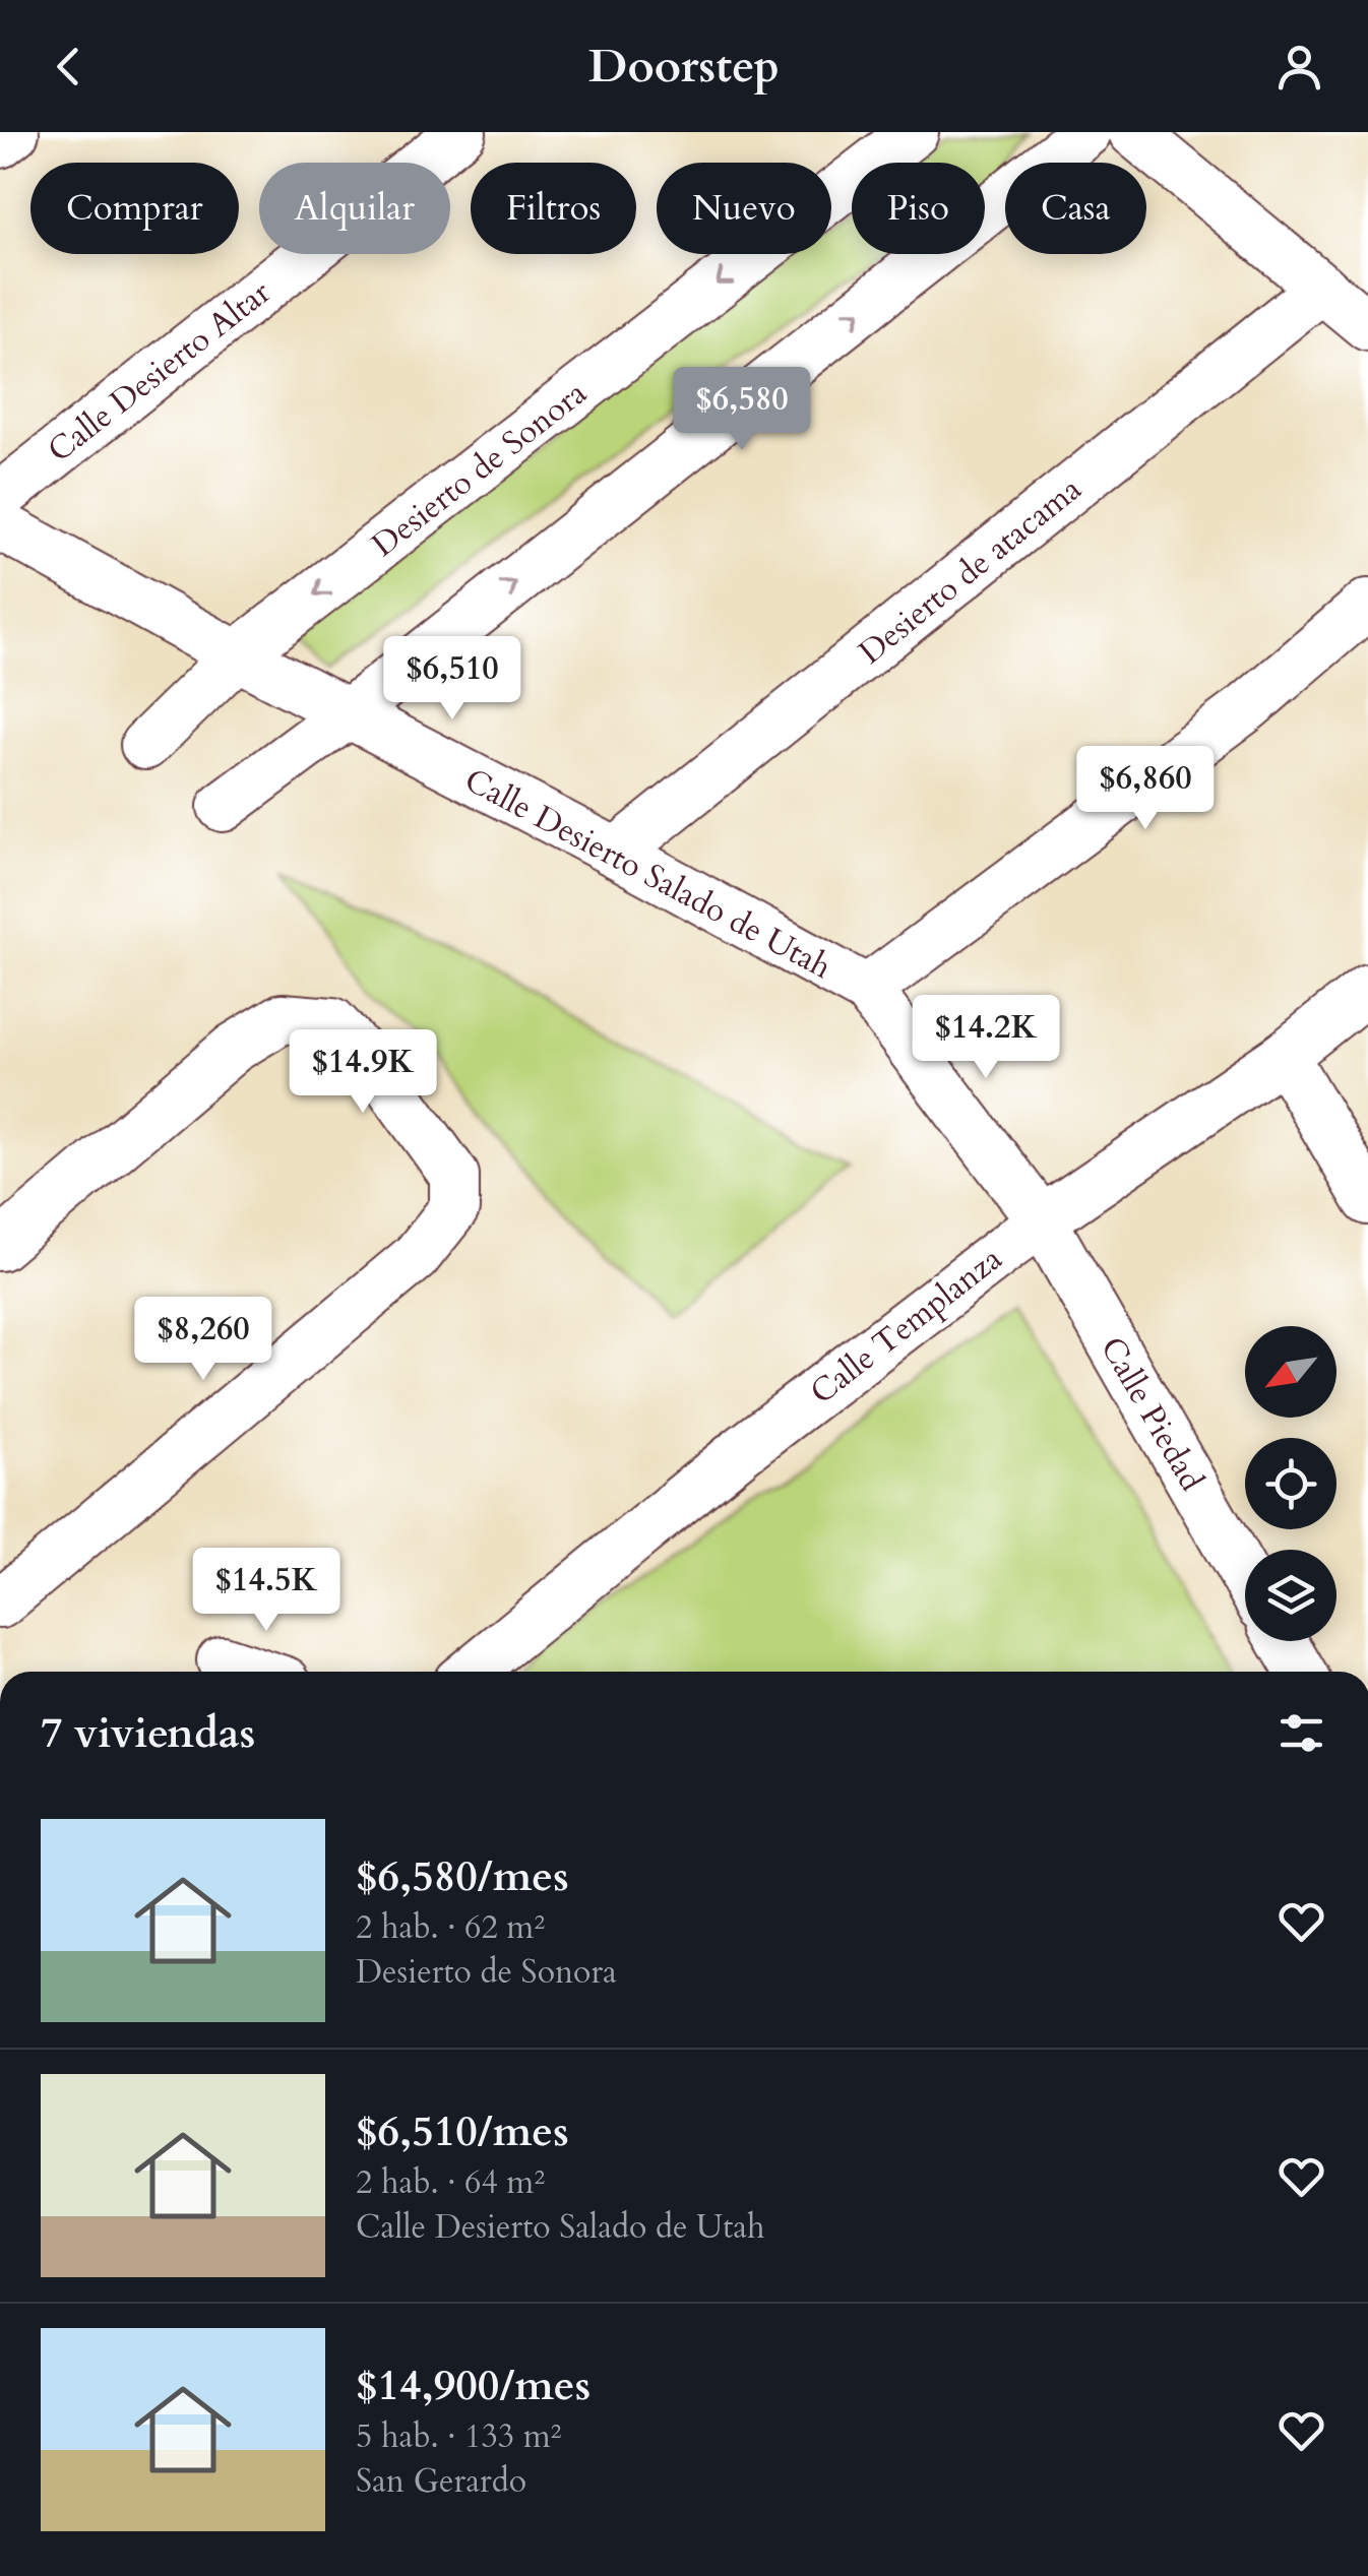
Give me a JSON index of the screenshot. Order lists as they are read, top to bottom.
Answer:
{
  "streets": {
    "street": [
      "Calle Desierto Altar",
      "Desierto de Sonora",
      "Desierto de atacama",
      "Calle Desierto Salado de Utah",
      "Calle Templanza",
      "Calle Piedad"
    ]
  },
  "crossings": [
    ["Desierto de Sonora", "Calle Desierto Salado de Utah"],
    ["Desierto de atacama", "Calle Desierto Salado de Utah"],
    ["Calle Desierto Salado de Utah", "Calle Piedad"],
    ["Calle Templanza", "Calle Piedad"]
  ],
  "north": "bottom left",
  "page": {
    "header": "Doorstep",
    "chip": [
      "Comprar",
      "Alquilar",
      "Filtros",
      "Nuevo",
      "Piso",
      "Casa"
    ],
    "price": [
      "$6,580",
      "$6,510",
      "$6,860",
      "$14.2K",
      "$14.9K",
      "$8,260",
      "$14.5K"
    ],
    "heading": "7 viviendas",
    "list": [
      {
        "name": "$6,580/mes",
        "note": "2 hab. · 62 m² · Desierto de Sonora"
      },
      {
        "name": "$6,510/mes",
        "note": "2 hab. · 64 m² · Calle Desierto Salado de Utah"
      },
      {
        "name": "$14,900/mes",
        "note": "5 hab. · 133 m² · San Gerardo"
      }
    ]
  }
}
